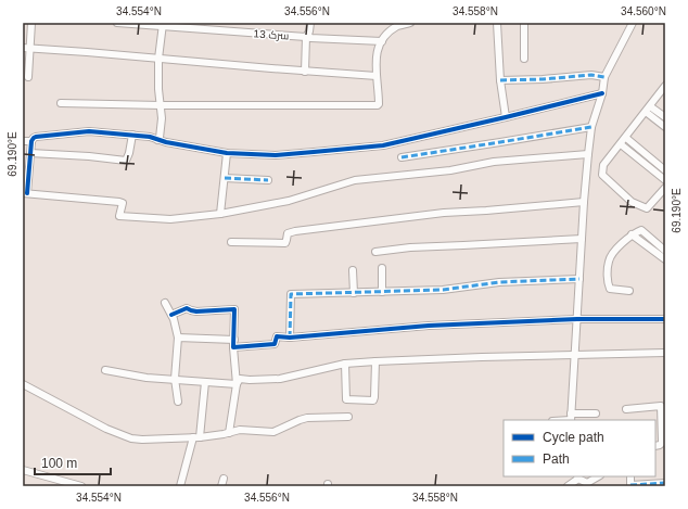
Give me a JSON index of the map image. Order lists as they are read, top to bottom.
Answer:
{
  "streets": {
    "street": ["سرک 13"]
  },
  "legend": ["Cycle path", "Path"],
  "scale_bar": "100 m",
  "coordinates": [
    "34.554°N",
    "34.556°N",
    "34.558°N",
    "34.560°N",
    "69.190°E"
  ]
}
